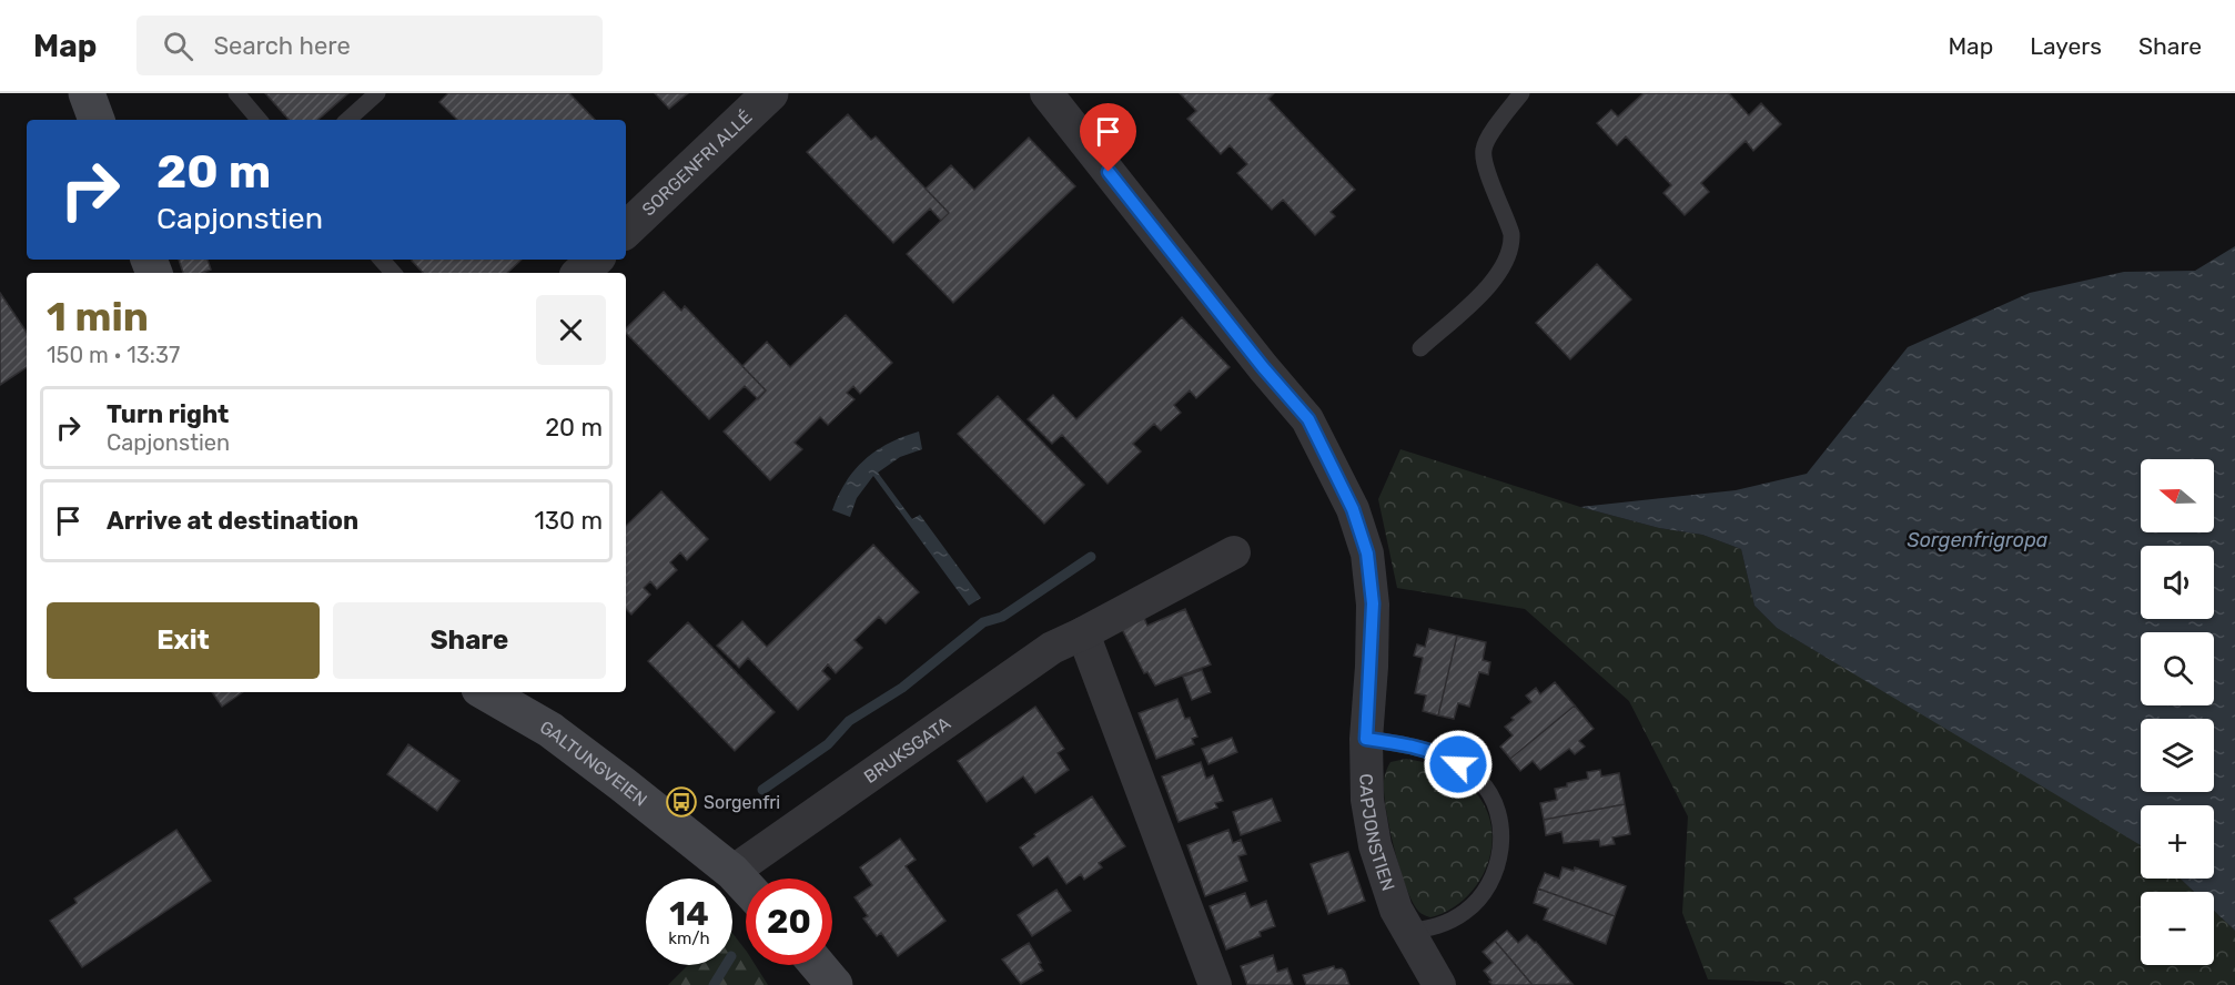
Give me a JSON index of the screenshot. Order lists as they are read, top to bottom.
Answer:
{
  "streets": {
    "main road": ["GALTUNGVEIEN"],
    "street": ["SORGENFRI ALLÉ", "BRUKSGATA", "CAPJONSTIEN"]
  },
  "crossings": [
    ["BRUKSGATA", "GALTUNGVEIEN"]
  ],
  "water": ["Sorgenfrigropa"],
  "places": {
    "bus stop": ["Sorgenfri"]
  },
  "north": "left",
  "page": {
    "header": "Map",
    "search": "Search here",
    "nav": ["Map", "Layers", "Share"],
    "turn": ["20 m", "Capjonstien"],
    "heading": ["1 min", "150 m · 13:37"],
    "list": [
      {
        "name": "Turn right",
        "note": "Capjonstien",
        "value": "20 m"
      },
      {
        "name": "Arrive at destination",
        "value": "130 m"
      }
    ],
    "map_buttons": ["+", "−"],
    "buttons": ["Exit", "Share"],
    "speed": "14 km/h",
    "limit": "20"
  }
}
